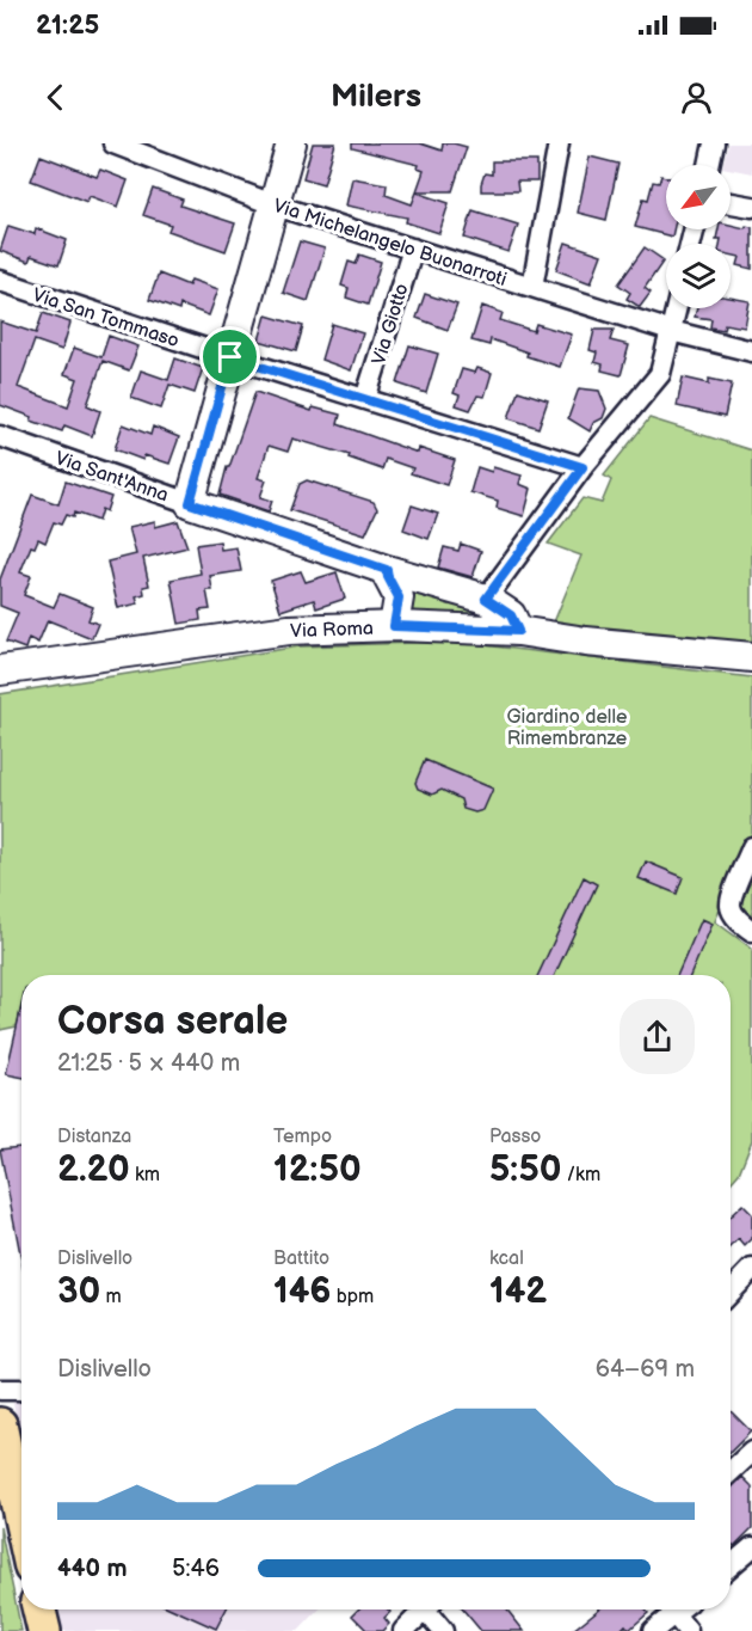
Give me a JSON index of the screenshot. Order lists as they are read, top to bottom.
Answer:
{
  "streets": {
    "street": [
      "Via Michelangelo Buonarroti",
      "Via San Tommaso",
      "Via Giotto",
      "Via Sant'Anna",
      "Via Roma"
    ]
  },
  "crossings": [
    ["Via Michelangelo Buonarroti", "Via Giotto"],
    ["Via San Tommaso", "Via Giotto"],
    ["Via Sant'Anna", "Via Roma"]
  ],
  "parks": ["Giardino delle Rimembranze"],
  "north": "bottom left",
  "page": {
    "status": "21:25",
    "header": "Milers",
    "heading": ["Corsa serale", "21:25 · 5 × 440 m"],
    "stats": [
      ["Distanza", "2.20 km"],
      ["Tempo", "12:50"],
      ["Passo", "5:50 /km"],
      ["Dislivello", "30 m"],
      ["Battito", "146 bpm"],
      ["kcal", "142"]
    ],
    "chart": ["Dislivello", "64–69 m"],
    "list": [
      {
        "name": "440 m",
        "note": "5:46"
      }
    ]
  }
}
